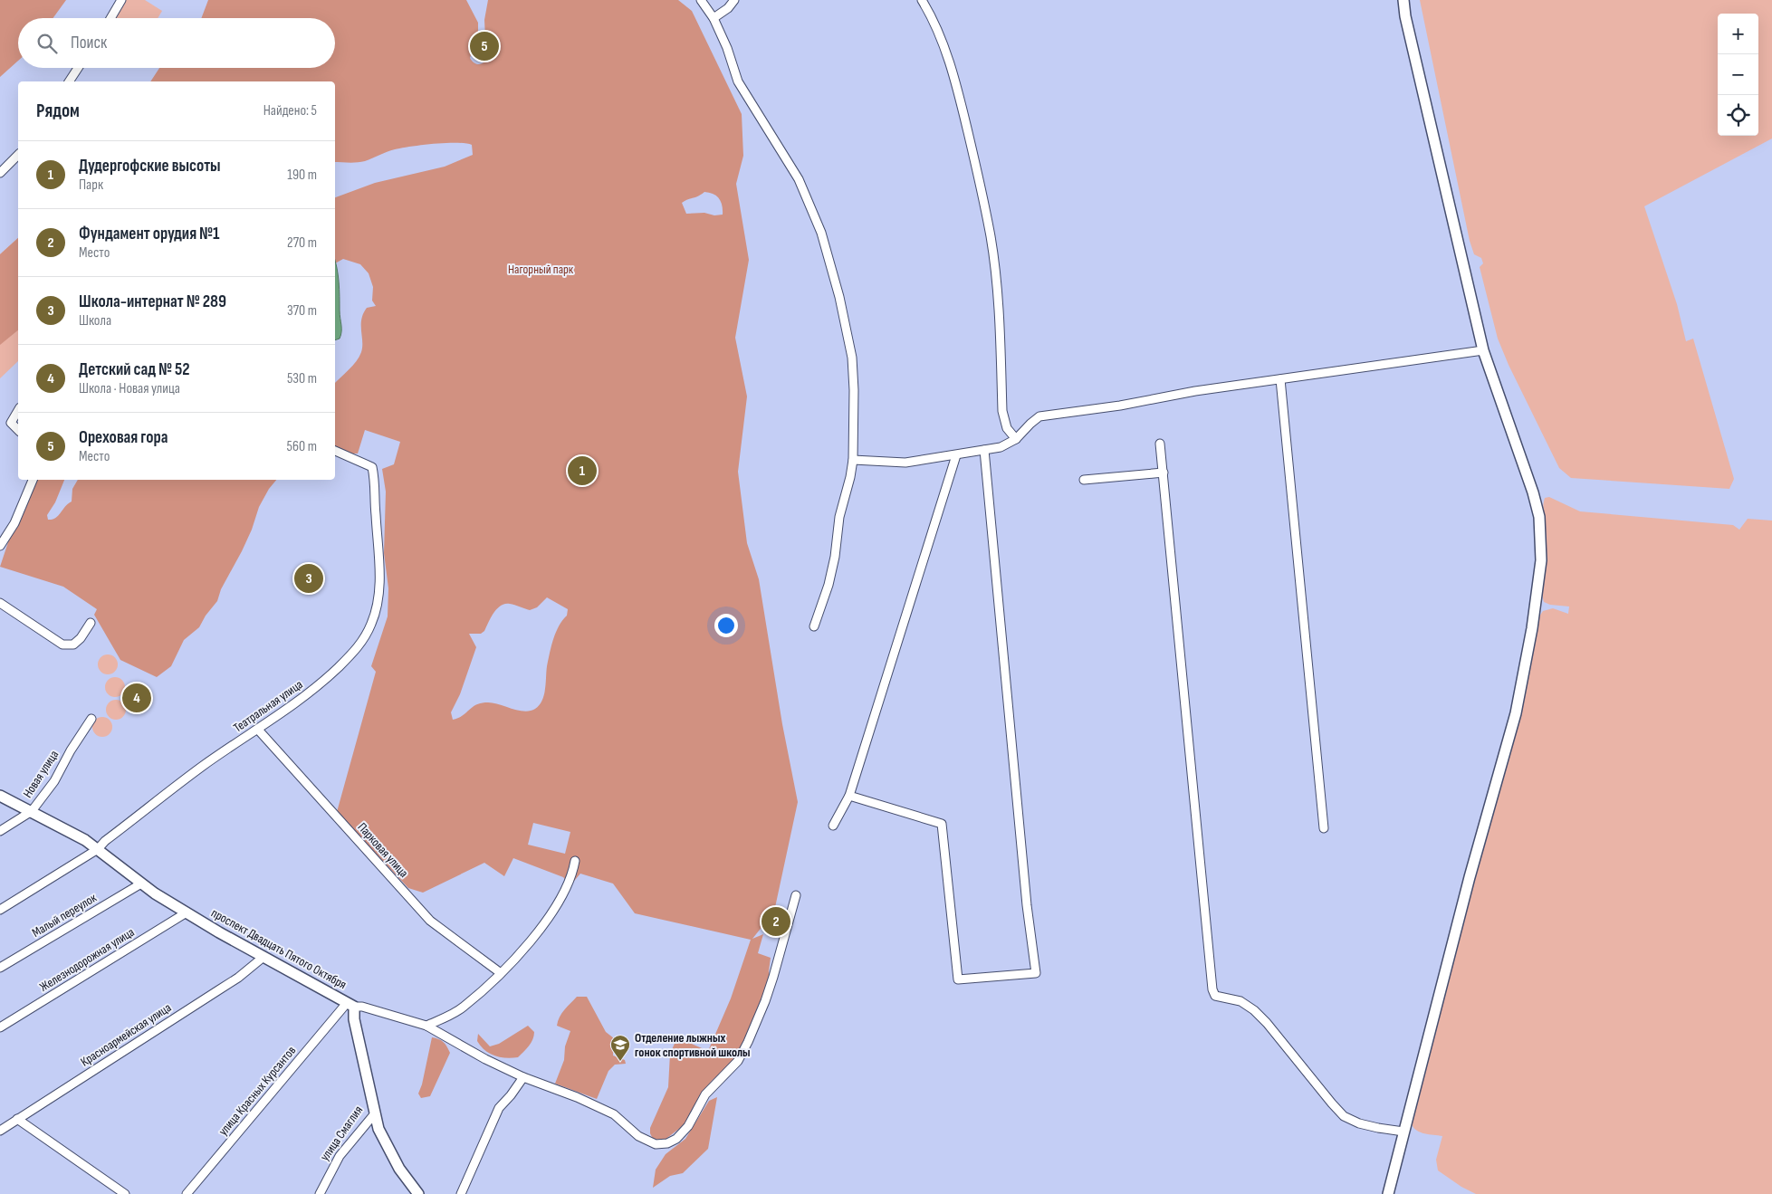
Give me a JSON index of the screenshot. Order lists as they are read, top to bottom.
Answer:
{
  "streets": {
    "street": [
      "Театральная улица",
      "Новая улица",
      "Парковая улица",
      "Малый переулок",
      "проспект Двадцать Пятого Октября",
      "Железнодорожная улица",
      "Красноармейская улица",
      "улица Красных Курсантов",
      "улица Смаглия"
    ]
  },
  "crossings": [
    ["Театральная улица", "Парковая улица"],
    ["Театральная улица", "проспект Двадцать Пятого Октября"],
    ["Новая улица", "проспект Двадцать Пятого Октября"],
    ["Малый переулок", "проспект Двадцать Пятого Октября"],
    ["проспект Двадцать Пятого Октября", "Железнодорожная улица"],
    ["проспект Двадцать Пятого Октября", "Красноармейская улица"],
    ["проспект Двадцать Пятого Октября", "улица Красных Курсантов"],
    ["проспект Двадцать Пятого Октября", "улица Смаглия"],
    ["улица Красных Курсантов", "улица Смаглия"]
  ],
  "parks": ["Нагорный парк"],
  "places": {
    "school or university": ["Отделение лыжных гонок спортивной школы"]
  },
  "page": {
    "map_buttons": ["+", "−"],
    "search": "Поиск",
    "pins": [
      "5",
      "1",
      "3",
      "4",
      "2"
    ],
    "heading": ["Рядом", "Найдено: 5"],
    "list": [
      {
        "mark": "1",
        "name": "Дудергофские высоты",
        "note": "Парк",
        "value": "190 m"
      },
      {
        "mark": "2",
        "name": "Фундамент орудия №1",
        "note": "Место",
        "value": "270 m"
      },
      {
        "mark": "3",
        "name": "Школа-интернат № 289",
        "note": "Школа",
        "value": "370 m"
      },
      {
        "mark": "4",
        "name": "Детский сад № 52",
        "note": "Школа · Новая улица",
        "value": "530 m"
      },
      {
        "mark": "5",
        "name": "Ореховая гора",
        "note": "Место",
        "value": "560 m"
      }
    ]
  }
}
